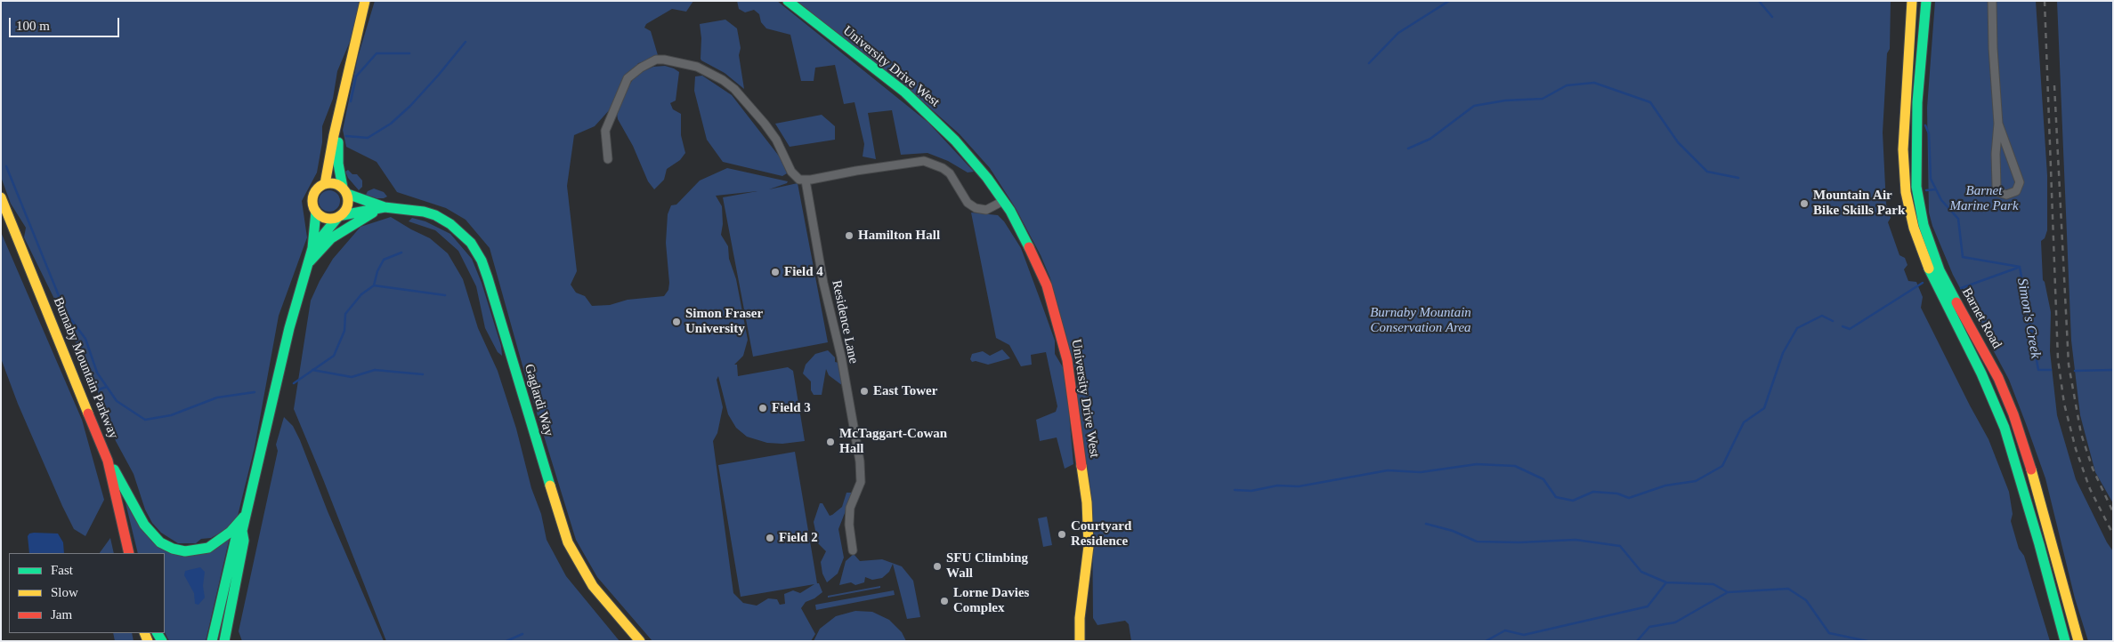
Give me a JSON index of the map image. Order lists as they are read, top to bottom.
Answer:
{
  "streets": {
    "street": [
      "University Drive West",
      "Barnet Road",
      "Residence Lane",
      "Burnaby Mountain Parkway",
      "Gaglardi Way"
    ]
  },
  "water": ["Simon's Creek"],
  "parks": ["Barnet Marine Park", "Burnaby Mountain Conservation Area"],
  "places": [
    "Mountain Air Bike Skills Park",
    "Hamilton Hall",
    "Field 4",
    "Simon Fraser University",
    "East Tower",
    "Field 3",
    "McTaggart-Cowan Hall",
    "Courtyard Residence",
    "Field 2",
    "SFU Climbing Wall",
    "Lorne Davies Complex"
  ],
  "legend": ["Fast", "Slow", "Jam"],
  "scale_bar": "100 m"
}
